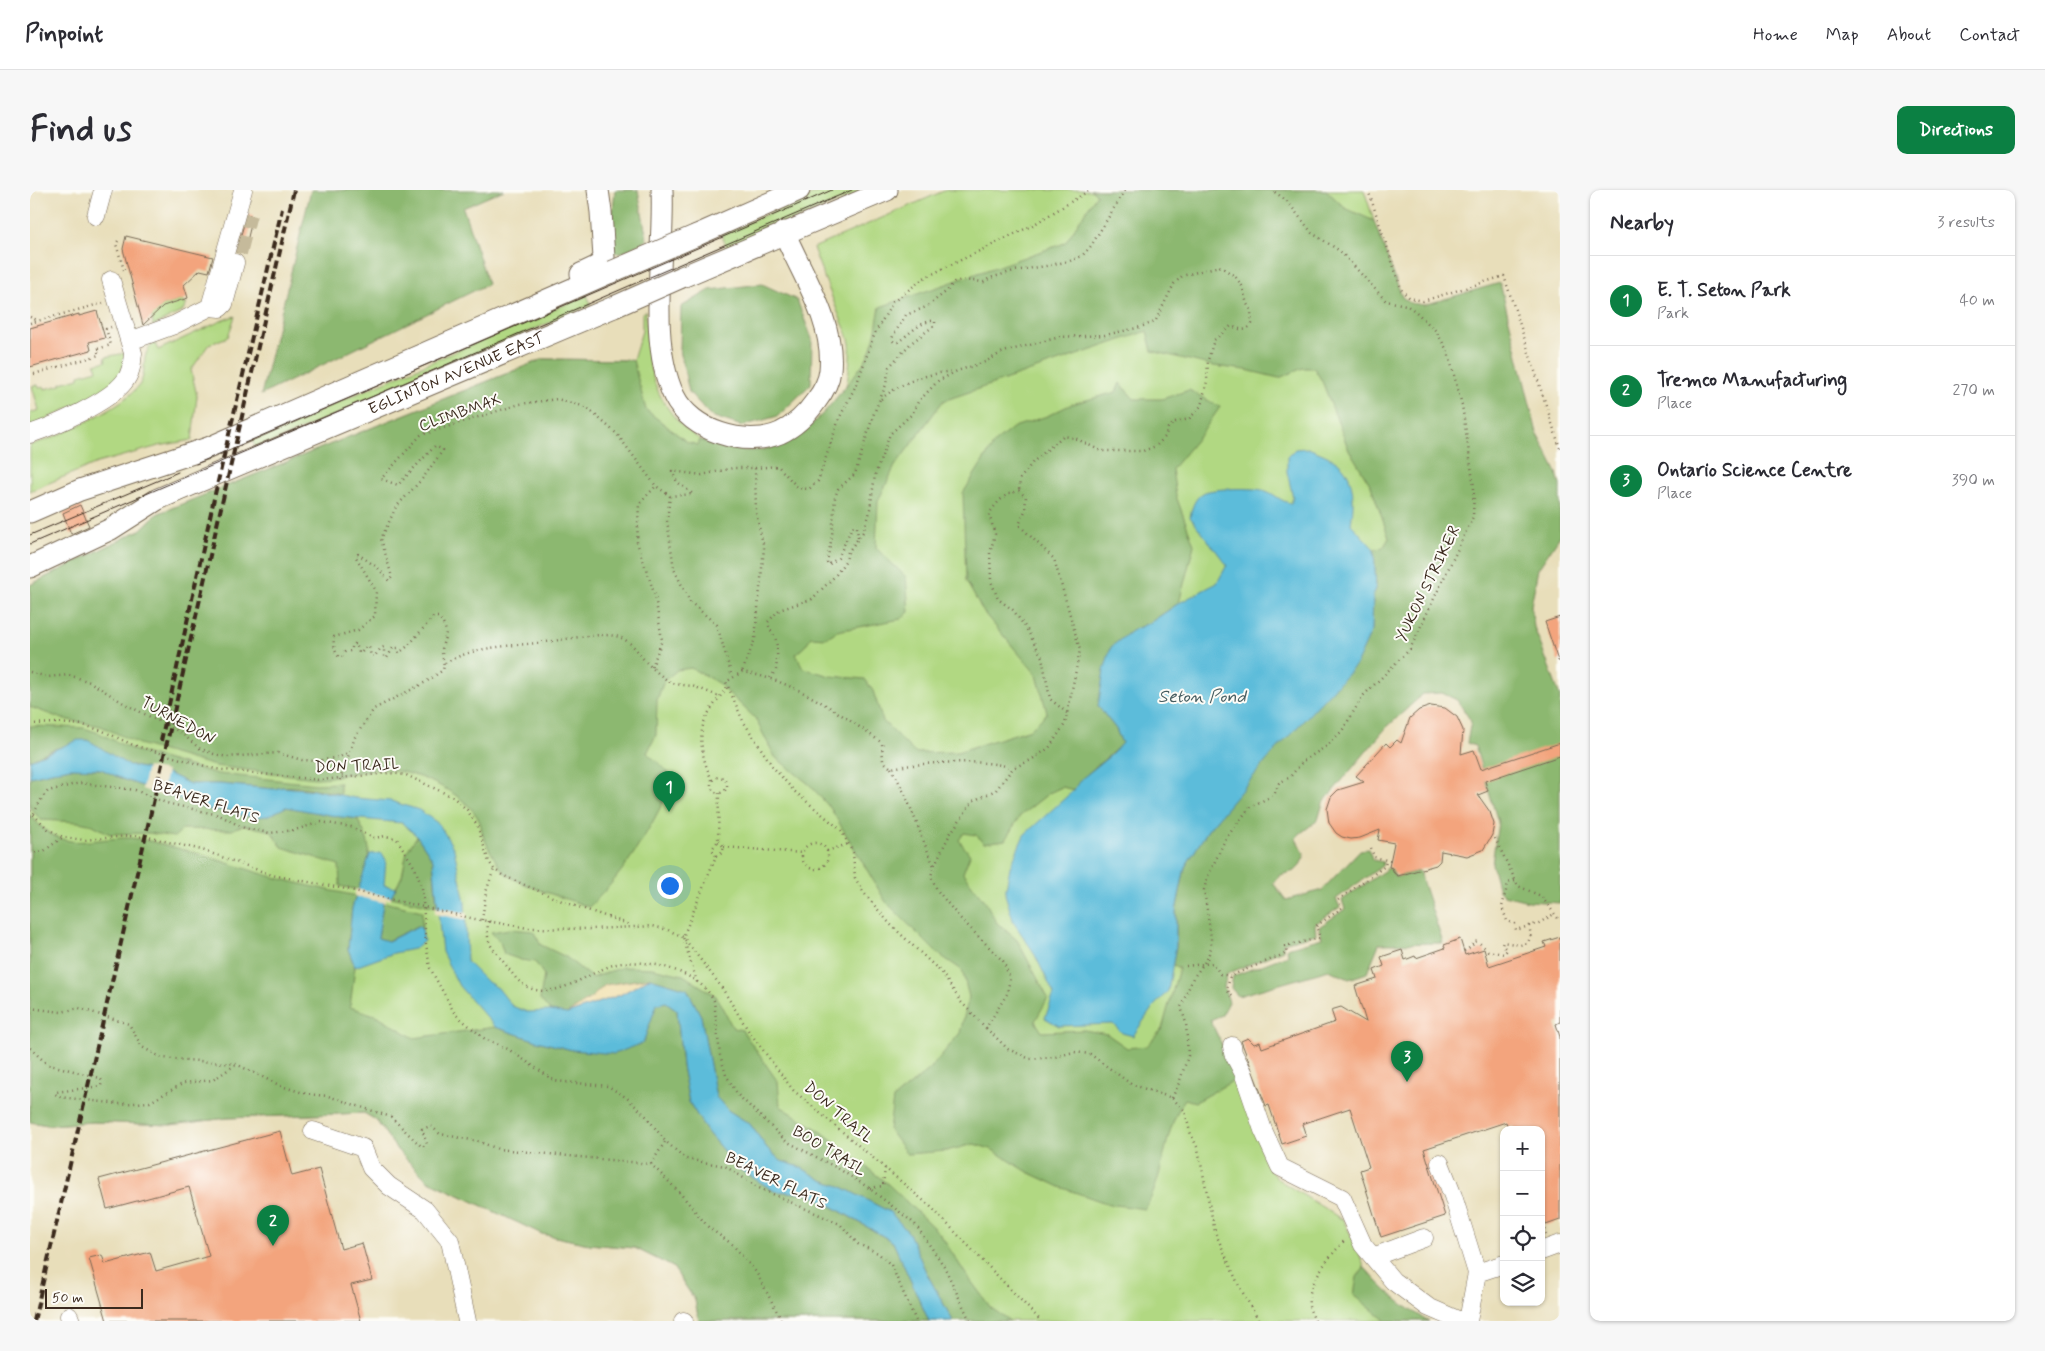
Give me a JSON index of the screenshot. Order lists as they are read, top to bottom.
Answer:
{
  "streets": {
    "main road": ["EGLINTON AVENUE EAST"],
    "path": [
      "CLIMBMAX",
      "YUKON STRIKER",
      "TURNEDON",
      "DON TRAIL",
      "BEAVER FLATS",
      "BOO TRAIL"
    ]
  },
  "water": ["Seton Pond"],
  "scale_bar": "50 m",
  "page": {
    "header": "Pinpoint",
    "nav": [
      "Home",
      "Map",
      "About",
      "Contact"
    ],
    "buttons": "Directions",
    "title": "Find us",
    "heading": ["Nearby", "3 results"],
    "list": [
      {
        "mark": "1",
        "name": "E. T. Seton Park",
        "note": "Park",
        "value": "40 m"
      },
      {
        "mark": "2",
        "name": "Tremco Manufacturing",
        "note": "Place",
        "value": "270 m"
      },
      {
        "mark": "3",
        "name": "Ontario Science Centre",
        "note": "Place",
        "value": "390 m"
      }
    ],
    "pins": ["1", "3", "2"],
    "map_buttons": ["+", "−"],
    "scale": "50 m"
  }
}
